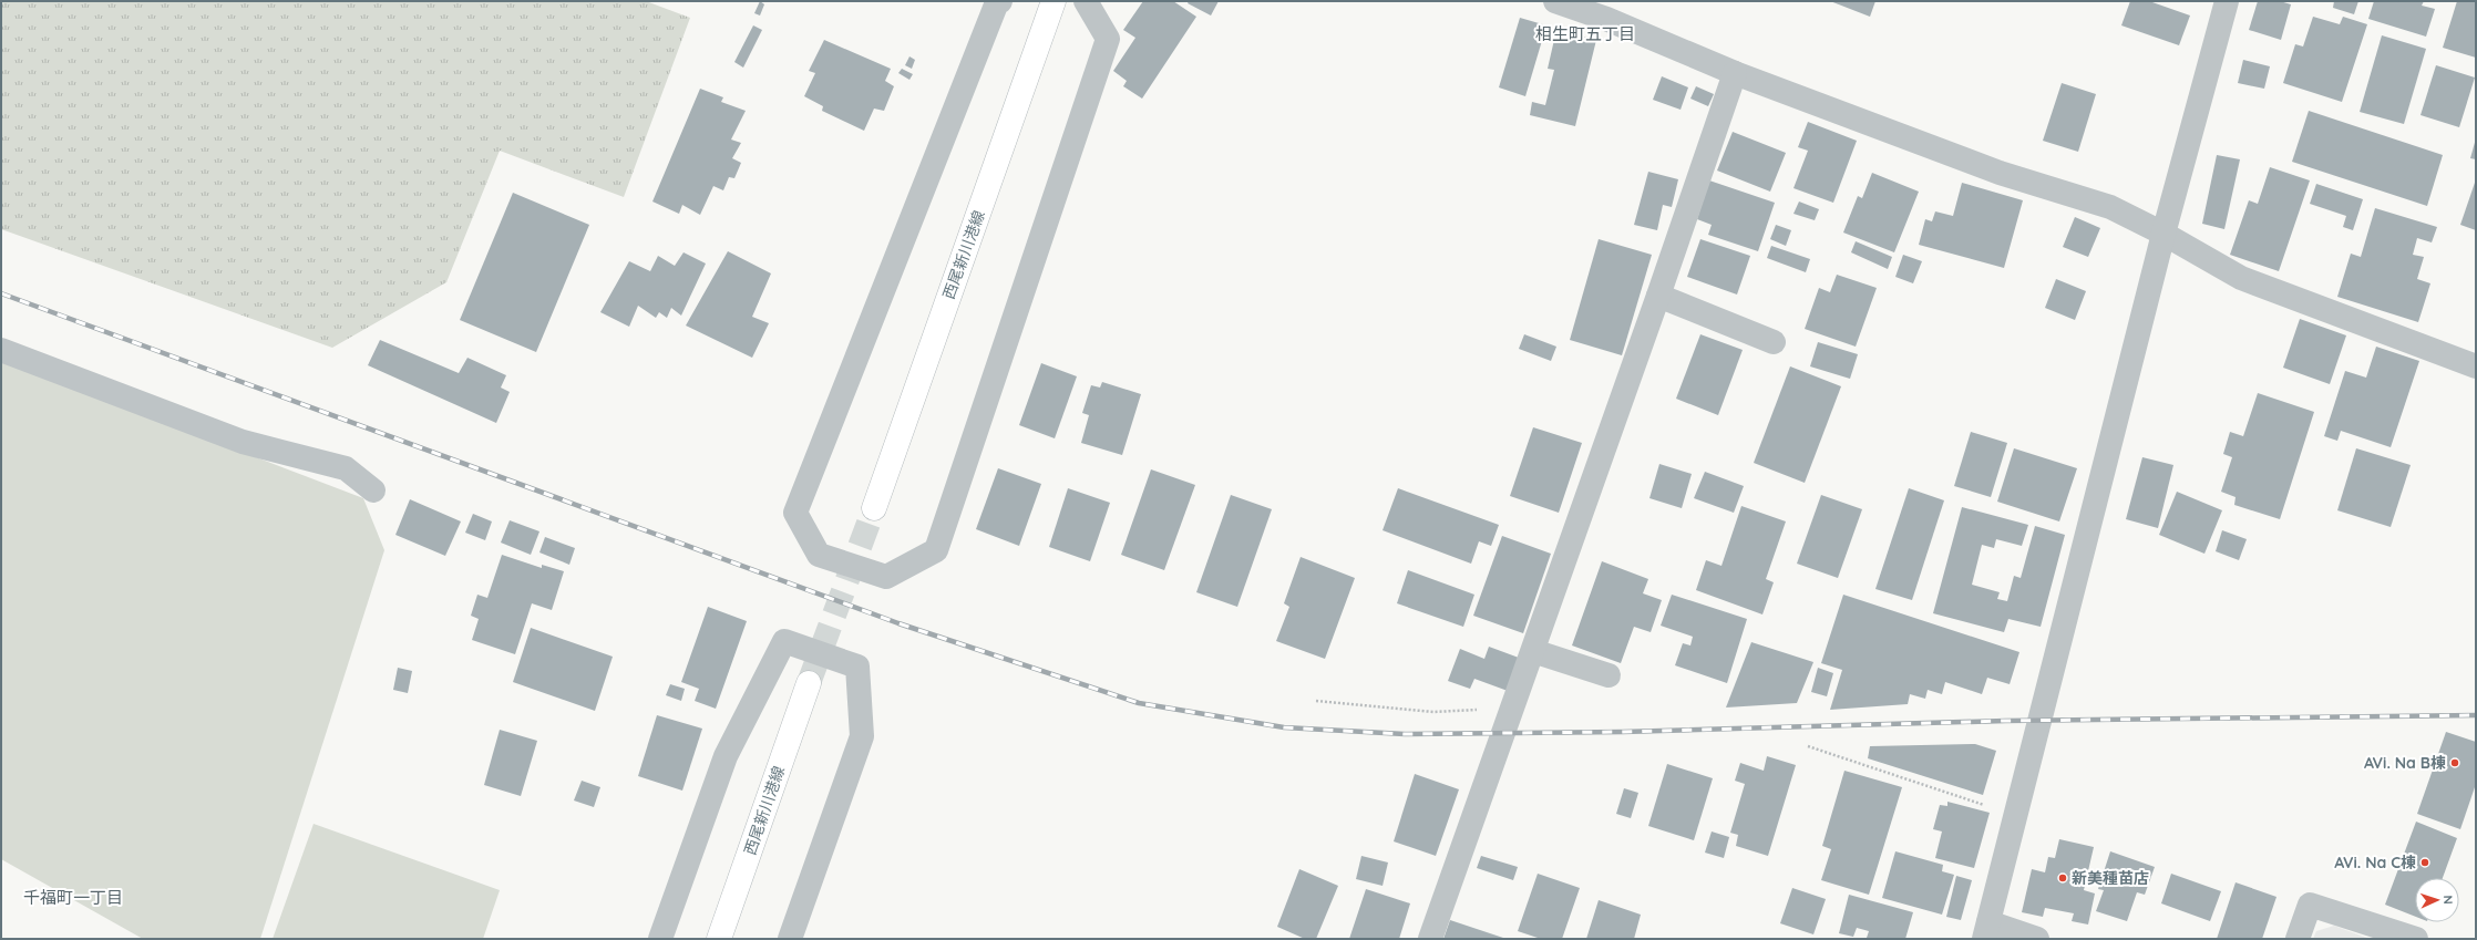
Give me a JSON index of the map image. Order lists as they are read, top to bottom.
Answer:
{
  "streets": {
    "main road": ["西尾新川港線"]
  },
  "districts": ["相生町五丁目", "千福町一丁目"],
  "places": ["AVi. Na B棟", "AVi. Na C棟", "新美種苗店"],
  "north": "right"
}
